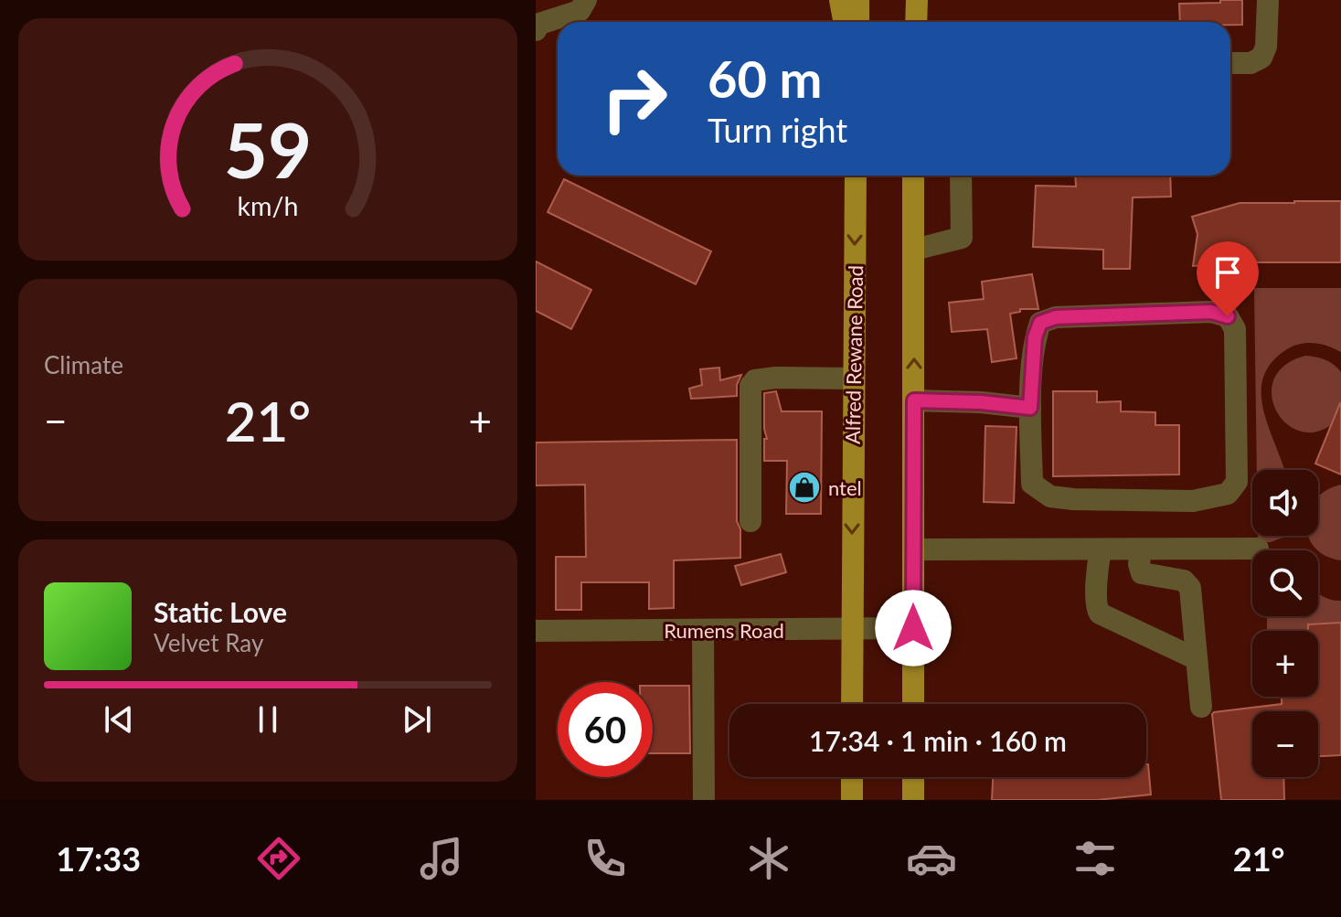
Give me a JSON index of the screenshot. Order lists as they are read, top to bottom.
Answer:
{
  "streets": {
    "main road": ["Alfred Rewane Road"],
    "street": ["Rumens Road"]
  },
  "crossings": [
    ["Alfred Rewane Road", "Rumens Road"]
  ],
  "places": {
    "shop": ["ntel"]
  },
  "page": {
    "turn": ["60 m", "Turn right"],
    "tile": "Climate",
    "heat": ["−", "21°", "+"],
    "map_buttons": ["+", "−"],
    "song": ["Static Love", "Velvet Ray"],
    "limit": "60",
    "trip": "17:34 · 1 min · 160 m",
    "tabs": ["17:33", "21°"],
    "gauge": ["59", "km/h"]
  }
}
